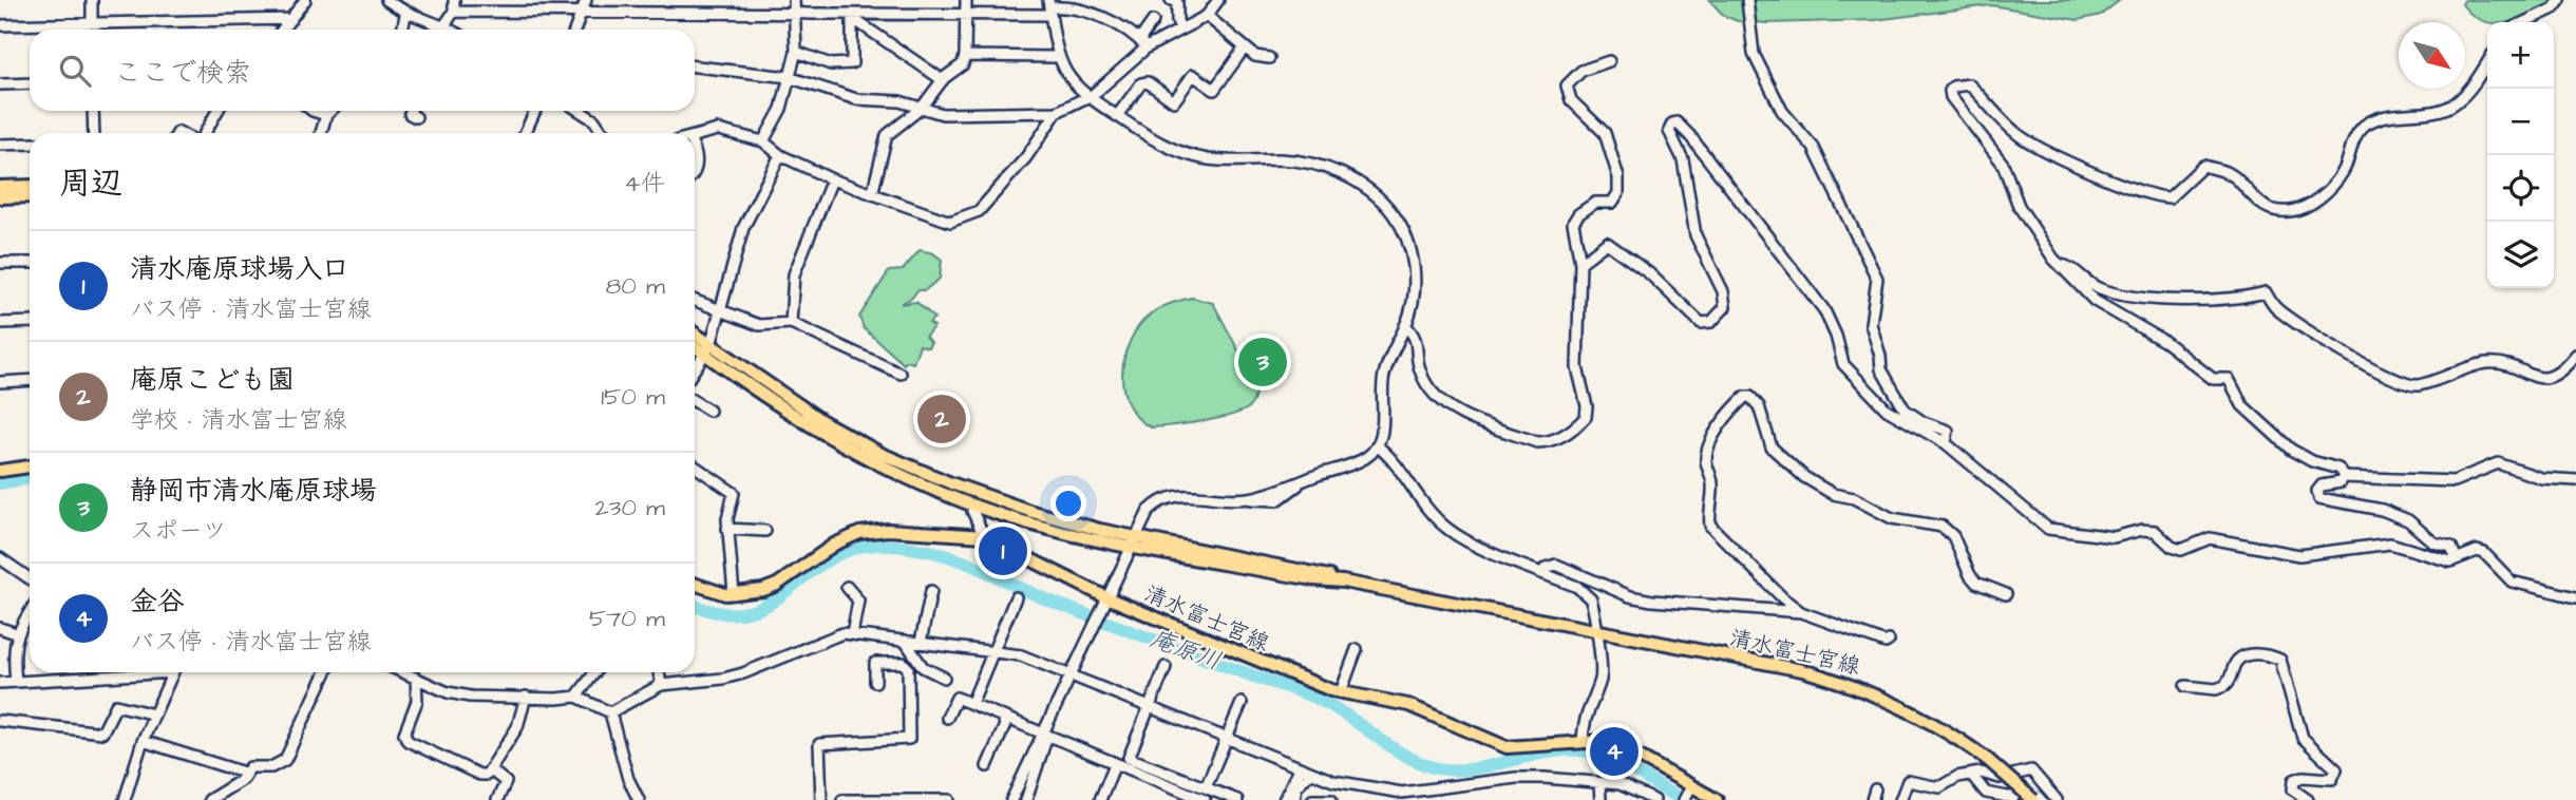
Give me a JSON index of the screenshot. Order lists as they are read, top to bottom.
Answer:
{
  "streets": {
    "main road": ["清水富士宮線"]
  },
  "water": ["庵原川"],
  "north": "bottom right",
  "page": {
    "map_buttons": ["+", "−"],
    "search": "ここで検索",
    "heading": ["周辺", "4件"],
    "list": [
      {
        "mark": "1",
        "name": "清水庵原球場入口",
        "note": "バス停 · 清水富士宮線",
        "value": "80 m"
      },
      {
        "mark": "2",
        "name": "庵原こども園",
        "note": "学校 · 清水富士宮線",
        "value": "150 m"
      },
      {
        "mark": "3",
        "name": "静岡市清水庵原球場",
        "note": "スポーツ",
        "value": "230 m"
      },
      {
        "mark": "4",
        "name": "金谷",
        "note": "バス停 · 清水富士宮線",
        "value": "570 m"
      }
    ],
    "pins": [
      "3",
      "2",
      "1",
      "4"
    ]
  }
}
